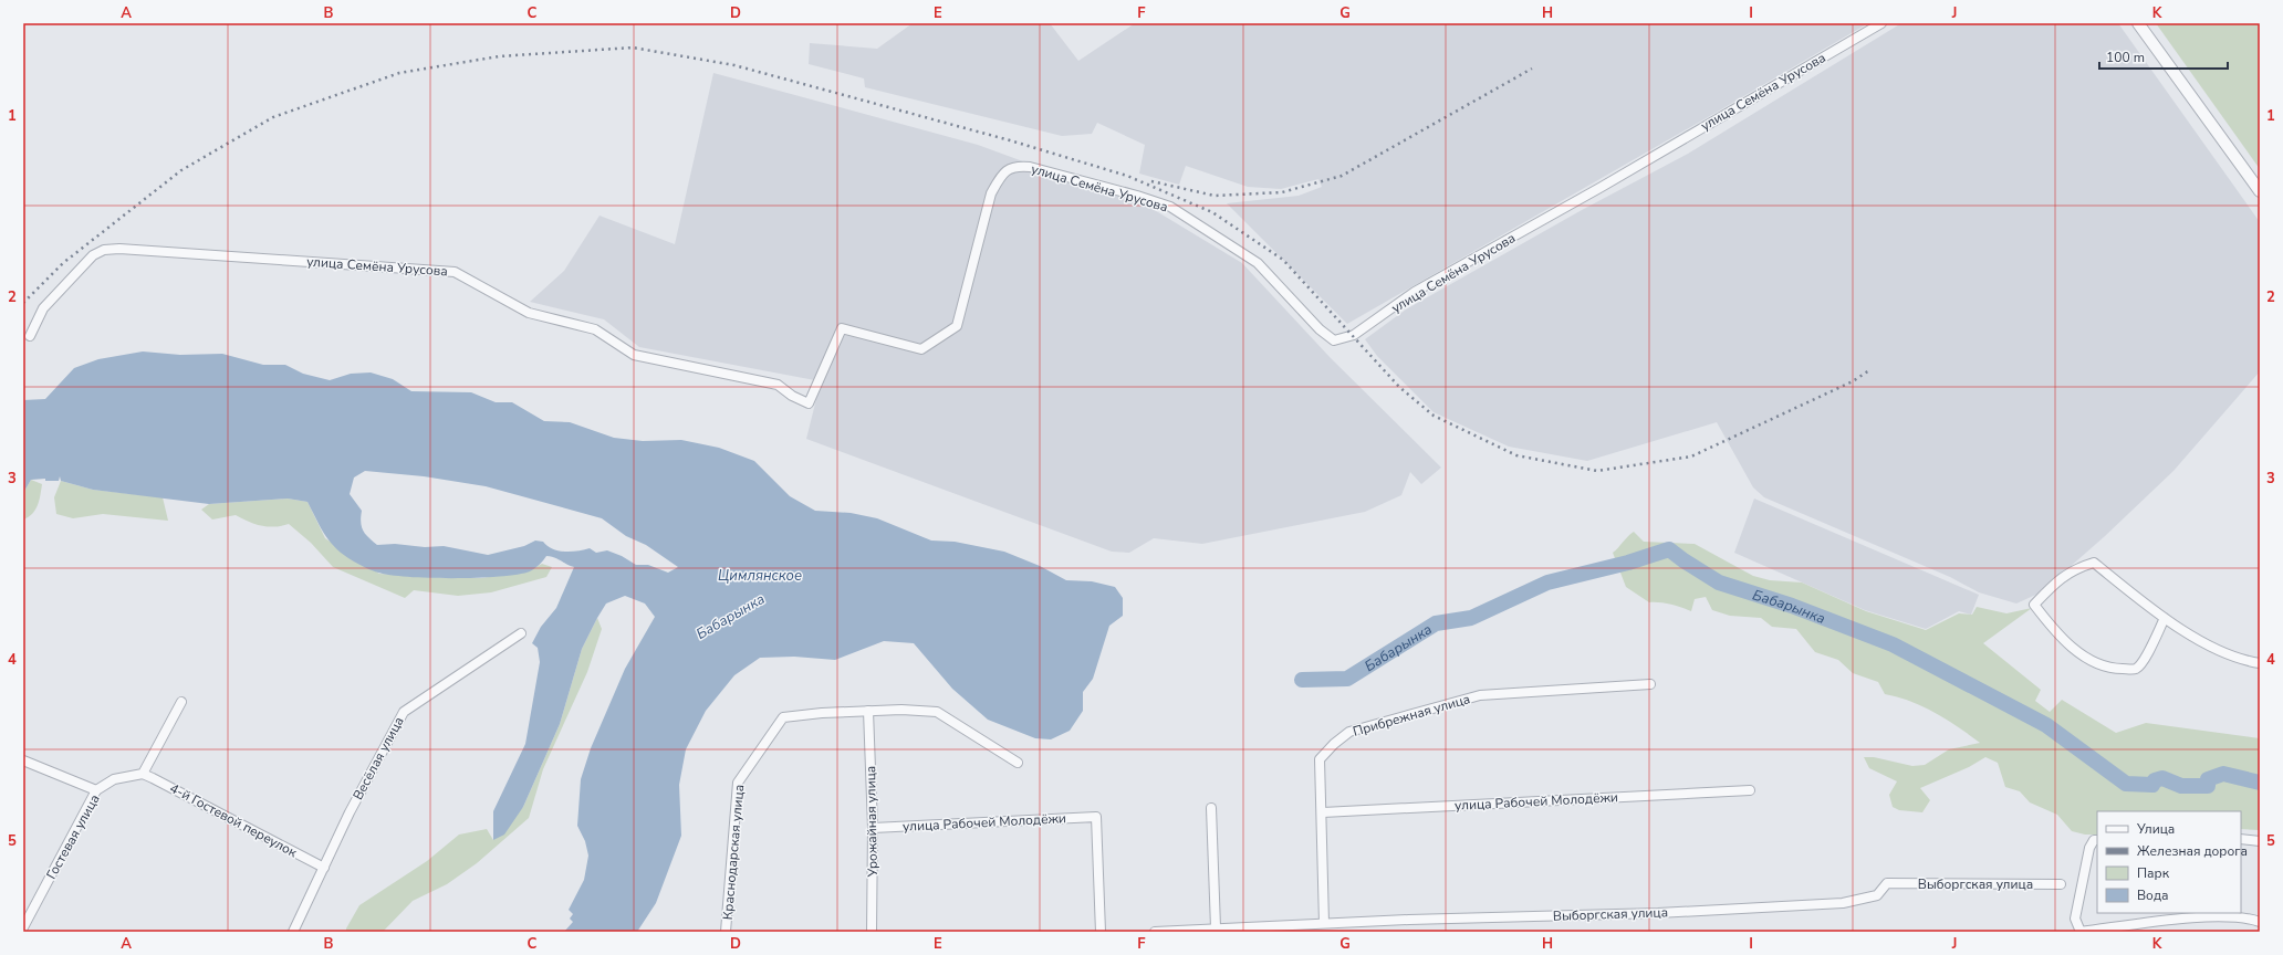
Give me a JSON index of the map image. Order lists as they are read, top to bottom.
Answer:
{
  "streets": {
    "street": [
      "улица Семёна Урусова",
      "Прибрежная улица",
      "Весёлая улица",
      "улица Рабочей Молодёжи",
      "4-й Гостевой переулок",
      "Урожайная улица",
      "Гостевая улица",
      "Краснодарская улица",
      "Выборгская улица"
    ]
  },
  "crossings": [
    ["Прибрежная улица", "улица Рабочей Молодёжи"],
    ["Прибрежная улица", "Выборгская улица"],
    ["Весёлая улица", "4-й Гостевой переулок"],
    ["улица Рабочей Молодёжи", "Урожайная улица"],
    ["4-й Гостевой переулок", "Гостевая улица"],
    ["Урожайная улица", "Краснодарская улица"]
  ],
  "water": ["Цимлянское", "Бабарынка"],
  "legend": [
    "Улица",
    "Железная дорога",
    "Парк",
    "Вода"
  ],
  "scale_bar": "100 m",
  "grid": {
    "columns": [
      "A",
      "B",
      "C",
      "D",
      "E",
      "F",
      "G",
      "H",
      "I",
      "J",
      "K"
    ],
    "rows": [
      "1",
      "2",
      "3",
      "4",
      "5"
    ]
  }
}
